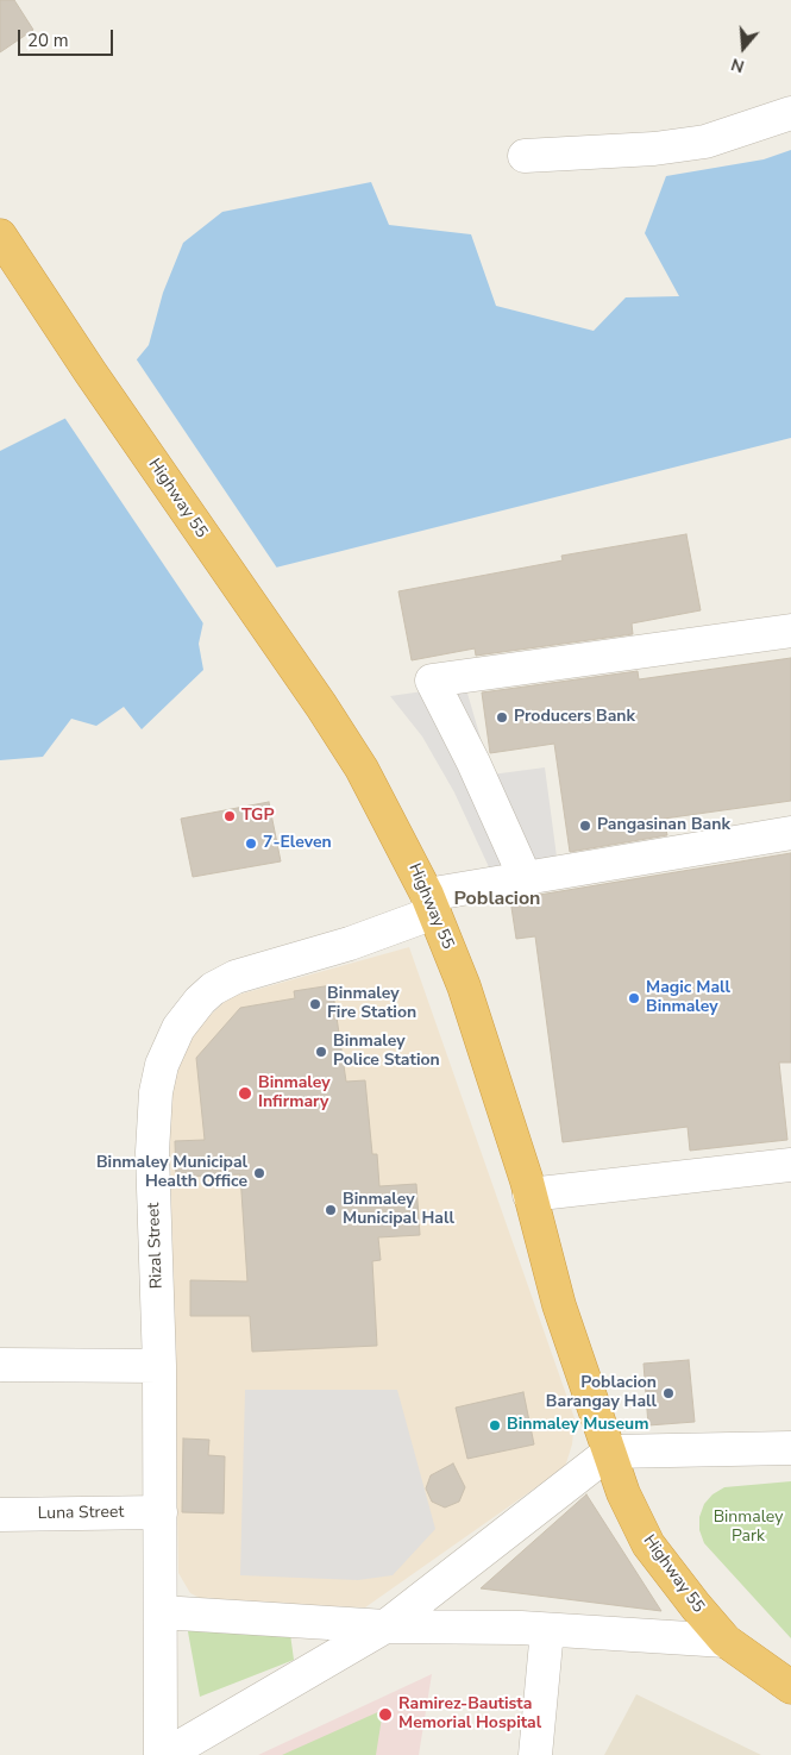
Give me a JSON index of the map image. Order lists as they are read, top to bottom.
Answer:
{
  "streets": {
    "highway": ["Highway 55"],
    "street": ["Rizal Street", "Luna Street"]
  },
  "crossings": [
    ["Highway 55", "Rizal Street"],
    ["Rizal Street", "Luna Street"]
  ],
  "districts": ["Poblacion"],
  "parks": ["Binmaley Park"],
  "places": [
    "Producers Bank",
    "TGP",
    "Pangasinan Bank",
    "7-Eleven",
    "Magic Mall Binmaley",
    "Binmaley Fire Station",
    "Binmaley Police Station",
    "Binmaley Infirmary",
    "Binmaley Municipal Health Office",
    "Binmaley Municipal Hall",
    "Poblacion Barangay Hall",
    "Binmaley Museum",
    "Ramirez-Bautista Memorial Hospital"
  ],
  "scale_bar": "20 m",
  "north": "bottom"
}
